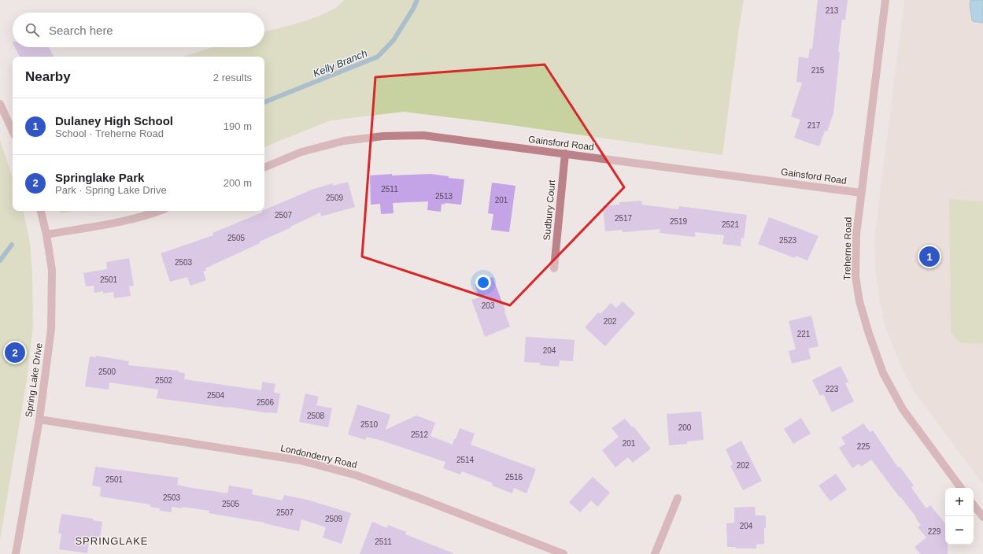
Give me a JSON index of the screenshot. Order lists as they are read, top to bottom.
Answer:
{
  "streets": {
    "street": [
      "Gainsford Road",
      "Sudbury Court",
      "Treherne Road",
      "Spring Lake Drive",
      "Londonderry Road"
    ]
  },
  "crossings": [
    ["Gainsford Road", "Sudbury Court"],
    ["Gainsford Road", "Treherne Road"],
    ["Spring Lake Drive", "Londonderry Road"]
  ],
  "districts": ["SPRINGLAKE"],
  "water": ["Kelly Branch"],
  "house_numbers": [
    "213",
    "215",
    "217",
    "2511",
    "2513",
    "2509",
    "201",
    "2507",
    "2517",
    "2519",
    "2521",
    "2505",
    "2523",
    "2503",
    "2501",
    "203",
    "202",
    "221",
    "204",
    "2500",
    "2502",
    "223",
    "2504",
    "2506",
    "2508",
    "2510",
    "200",
    "2512",
    "201",
    "225",
    "2514",
    "202",
    "2516",
    "2501",
    "2503",
    "2505",
    "2507",
    "2509",
    "204",
    "229",
    "2511"
  ],
  "page": {
    "search": "Search here",
    "heading": ["Nearby", "2 results"],
    "list": [
      {
        "mark": "1",
        "name": "Dulaney High School",
        "note": "School · Treherne Road",
        "value": "190 m"
      },
      {
        "mark": "2",
        "name": "Springlake Park",
        "note": "Park · Spring Lake Drive",
        "value": "200 m"
      }
    ],
    "pins": ["1", "2"],
    "map_buttons": ["+", "−"]
  }
}
